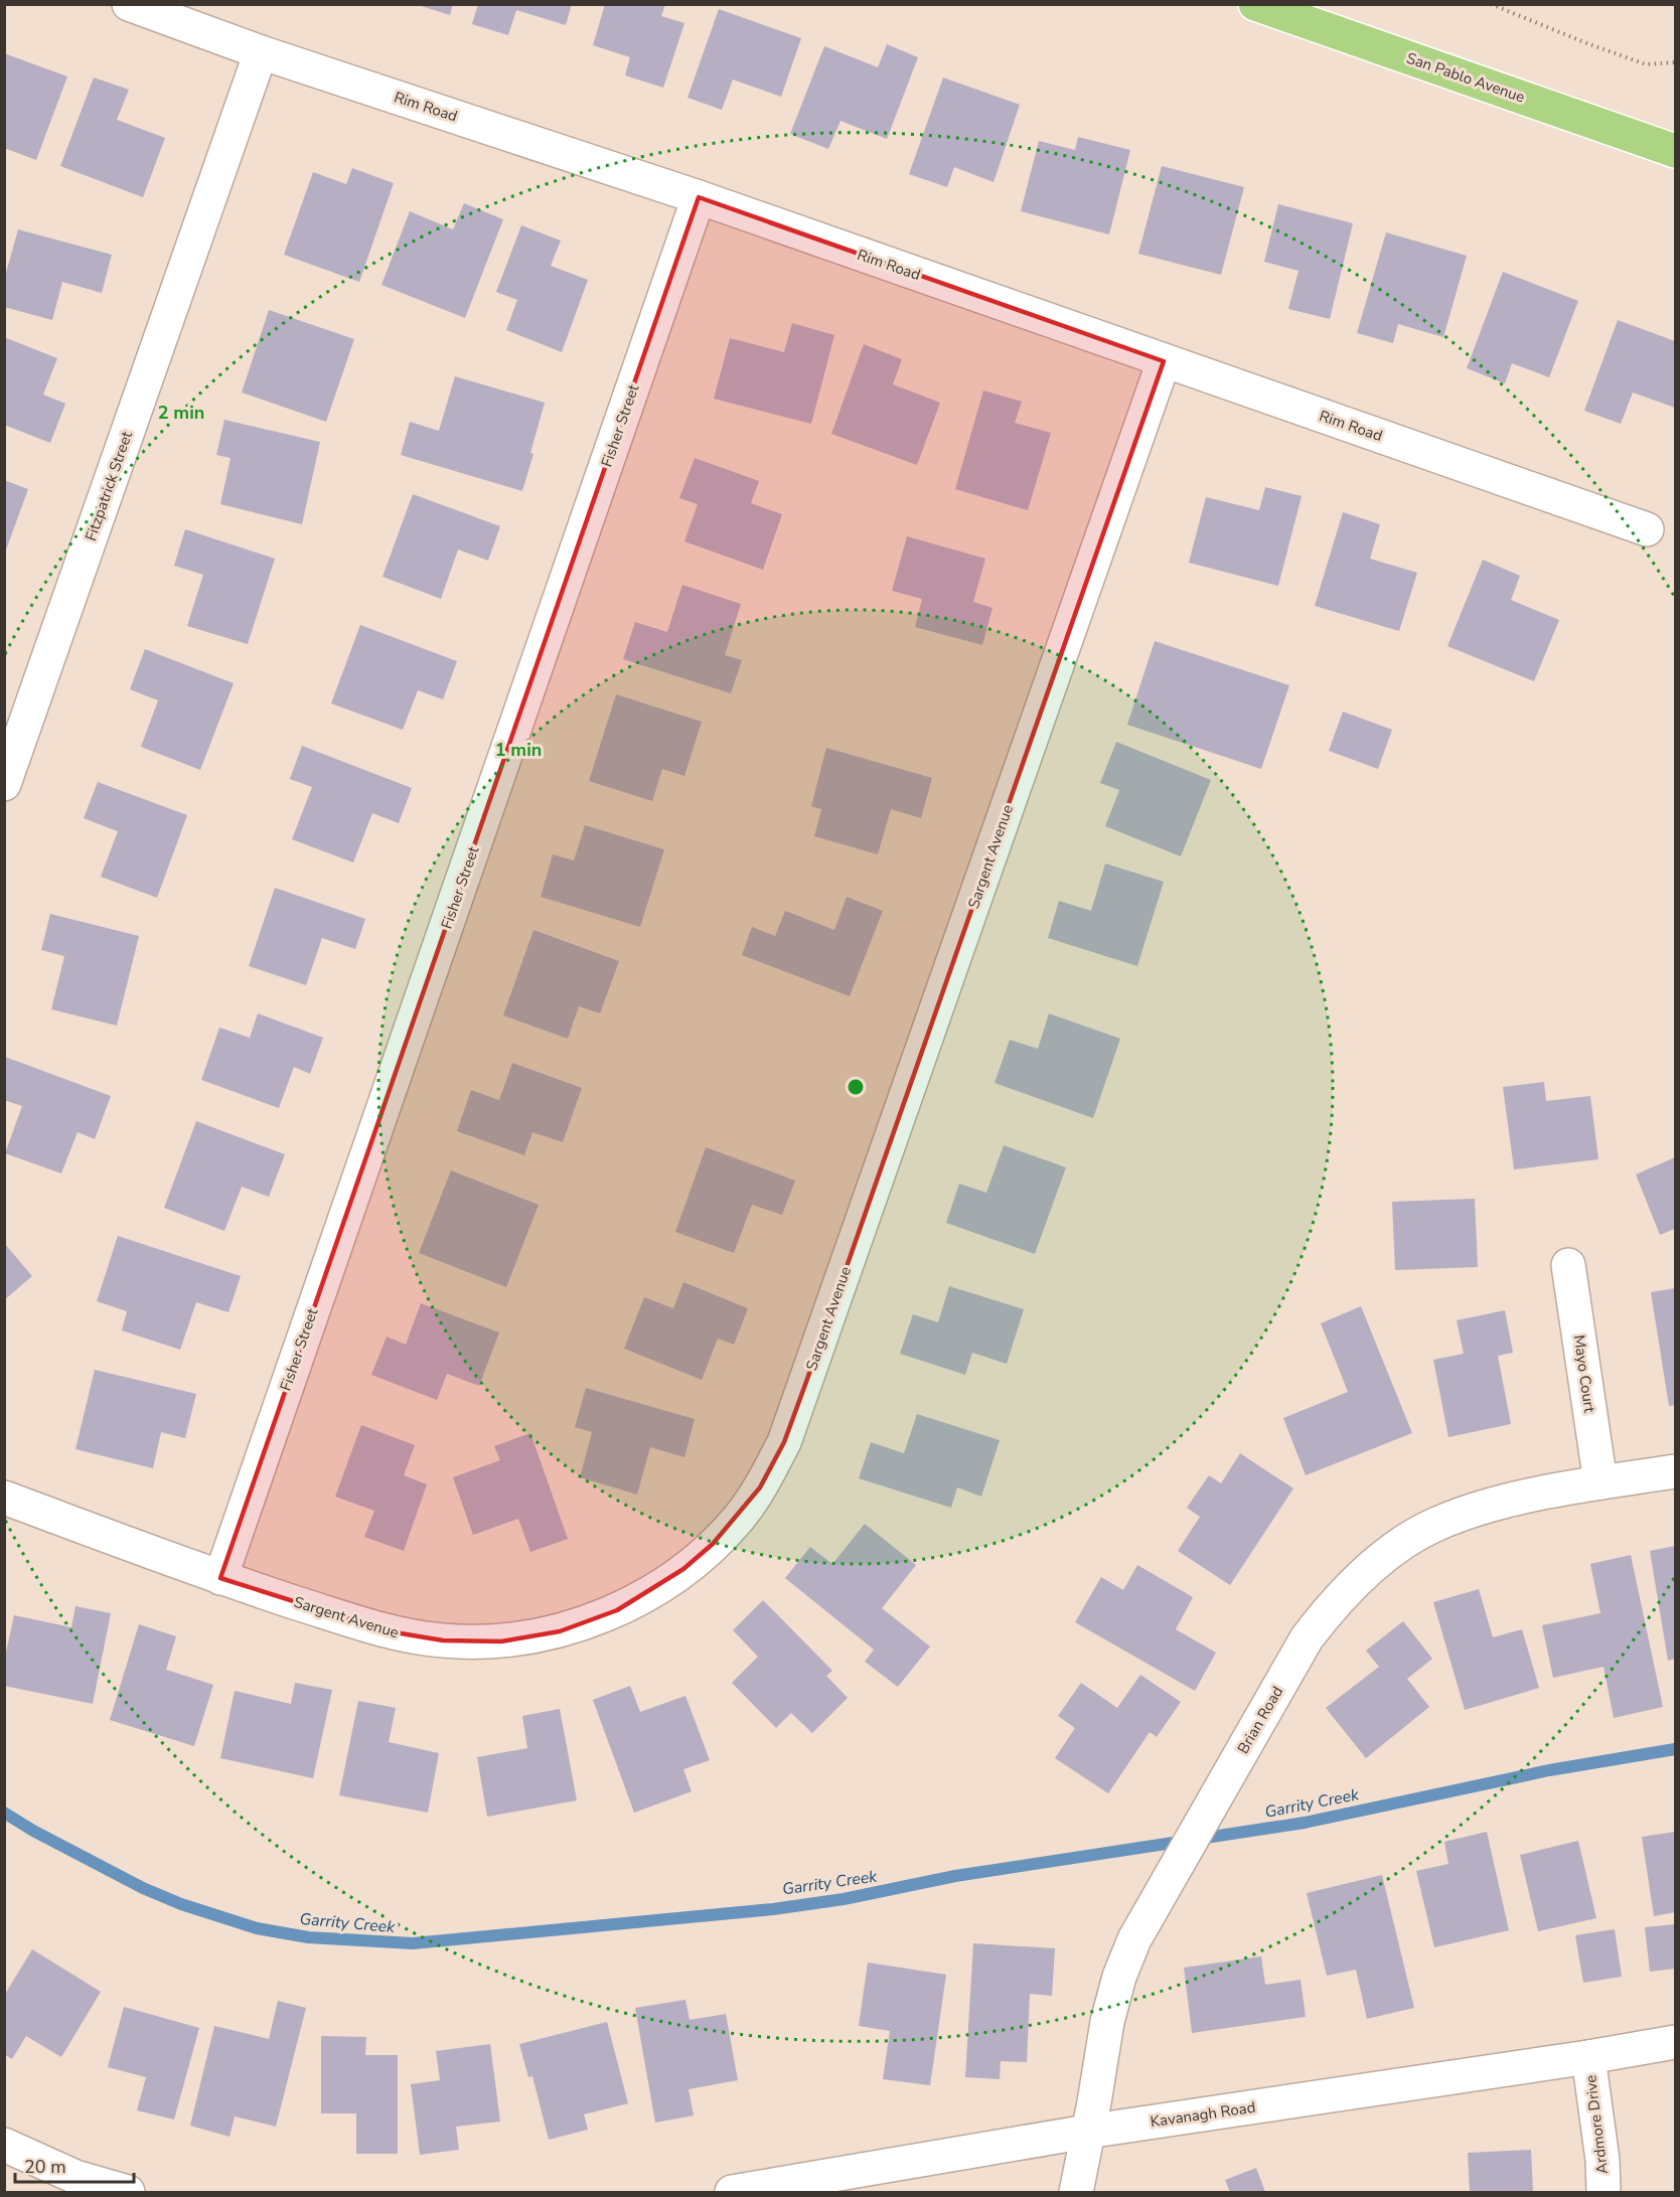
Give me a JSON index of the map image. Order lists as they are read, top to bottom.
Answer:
{
  "streets": {
    "main road": ["San Pablo Avenue"],
    "street": [
      "Rim Road",
      "Fisher Street",
      "Fitzpatrick Street",
      "Sargent Avenue",
      "Mayo Court",
      "Brian Road",
      "Kavanagh Road",
      "Ardmore Drive"
    ]
  },
  "crossings": [
    ["Rim Road", "Fisher Street"],
    ["Rim Road", "Fitzpatrick Street"],
    ["Rim Road", "Sargent Avenue"],
    ["Fisher Street", "Sargent Avenue"],
    ["Mayo Court", "Brian Road"],
    ["Brian Road", "Kavanagh Road"],
    ["Kavanagh Road", "Ardmore Drive"]
  ],
  "water": ["Garrity Creek"],
  "scale_bar": "20 m",
  "rings": ["2 min", "1 min"]
}
